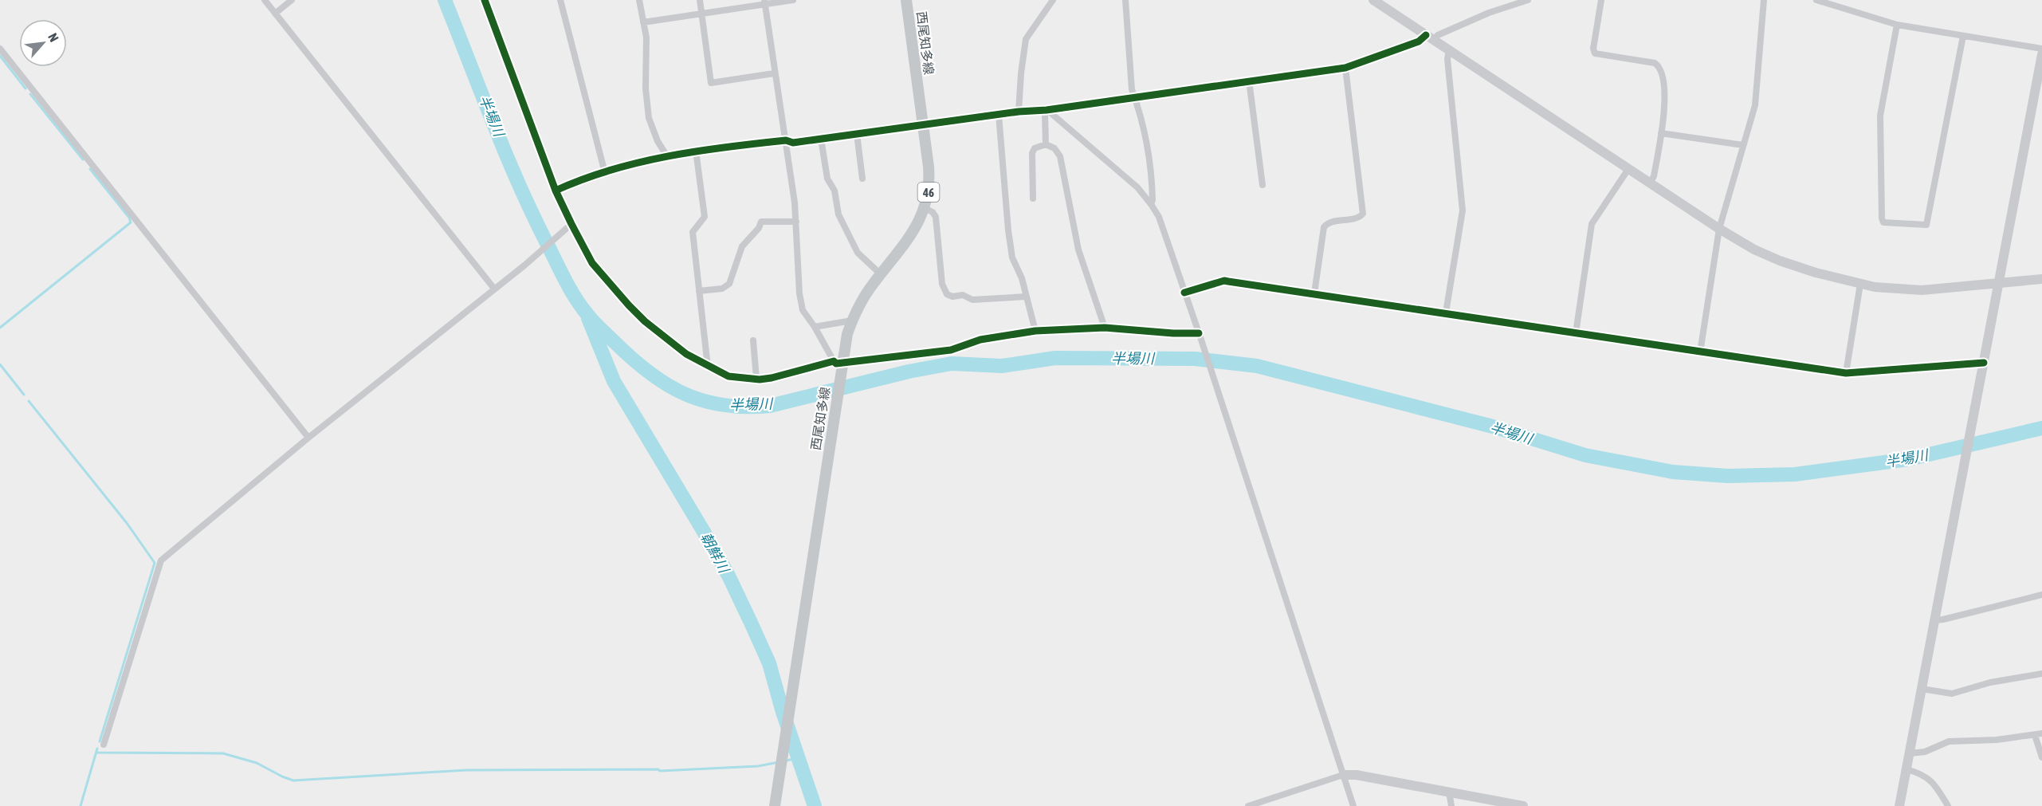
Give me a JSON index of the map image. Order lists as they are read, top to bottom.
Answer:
{
  "streets": {
    "main road": ["西尾知多線", "46"]
  },
  "water": ["半場川", "朝鮮川"],
  "north": "top right"
}
